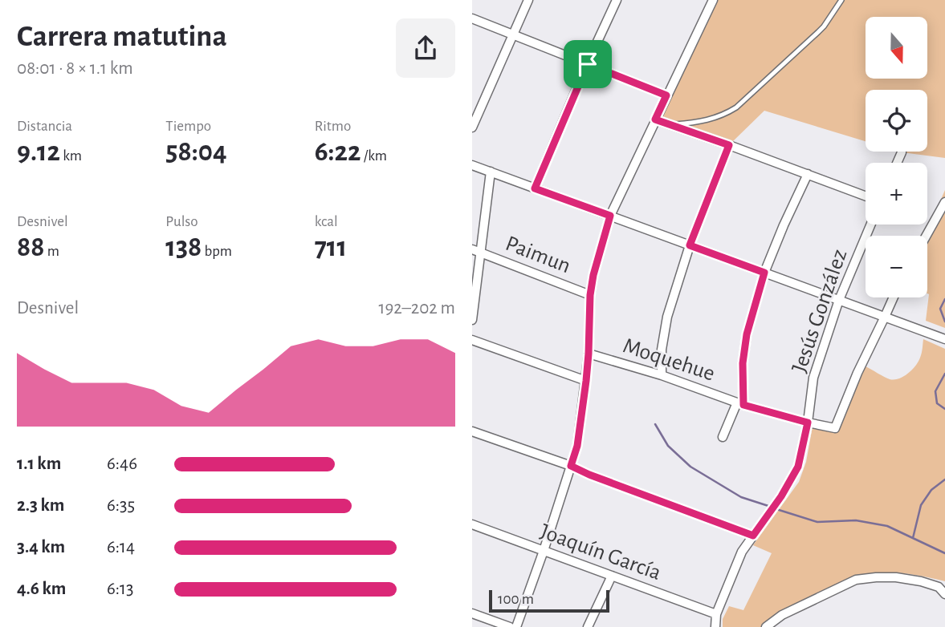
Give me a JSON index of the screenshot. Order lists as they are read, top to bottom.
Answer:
{
  "streets": {
    "street": [
      "Paimun",
      "Jesús González",
      "Moquehue",
      "Joaquín García"
    ]
  },
  "crossings": [
    ["Jesús González", "Moquehue"],
    ["Jesús González", "Joaquín García"]
  ],
  "scale_bar": "100 m",
  "north": "bottom",
  "page": {
    "heading": ["Carrera matutina", "08:01 · 8 × 1.1 km"],
    "map_buttons": ["+", "−"],
    "stats": [
      ["Distancia", "9.12 km"],
      ["Tiempo", "58:04"],
      ["Ritmo", "6:22 /km"],
      ["Desnivel", "88 m"],
      ["Pulso", "138 bpm"],
      ["kcal", "711"]
    ],
    "chart": ["Desnivel", "192–202 m"],
    "list": [
      {
        "name": "1.1 km",
        "note": "6:46"
      },
      {
        "name": "2.3 km",
        "note": "6:35"
      },
      {
        "name": "3.4 km",
        "note": "6:14"
      },
      {
        "name": "4.6 km",
        "note": "6:13"
      }
    ],
    "scale": "100 m"
  }
}
